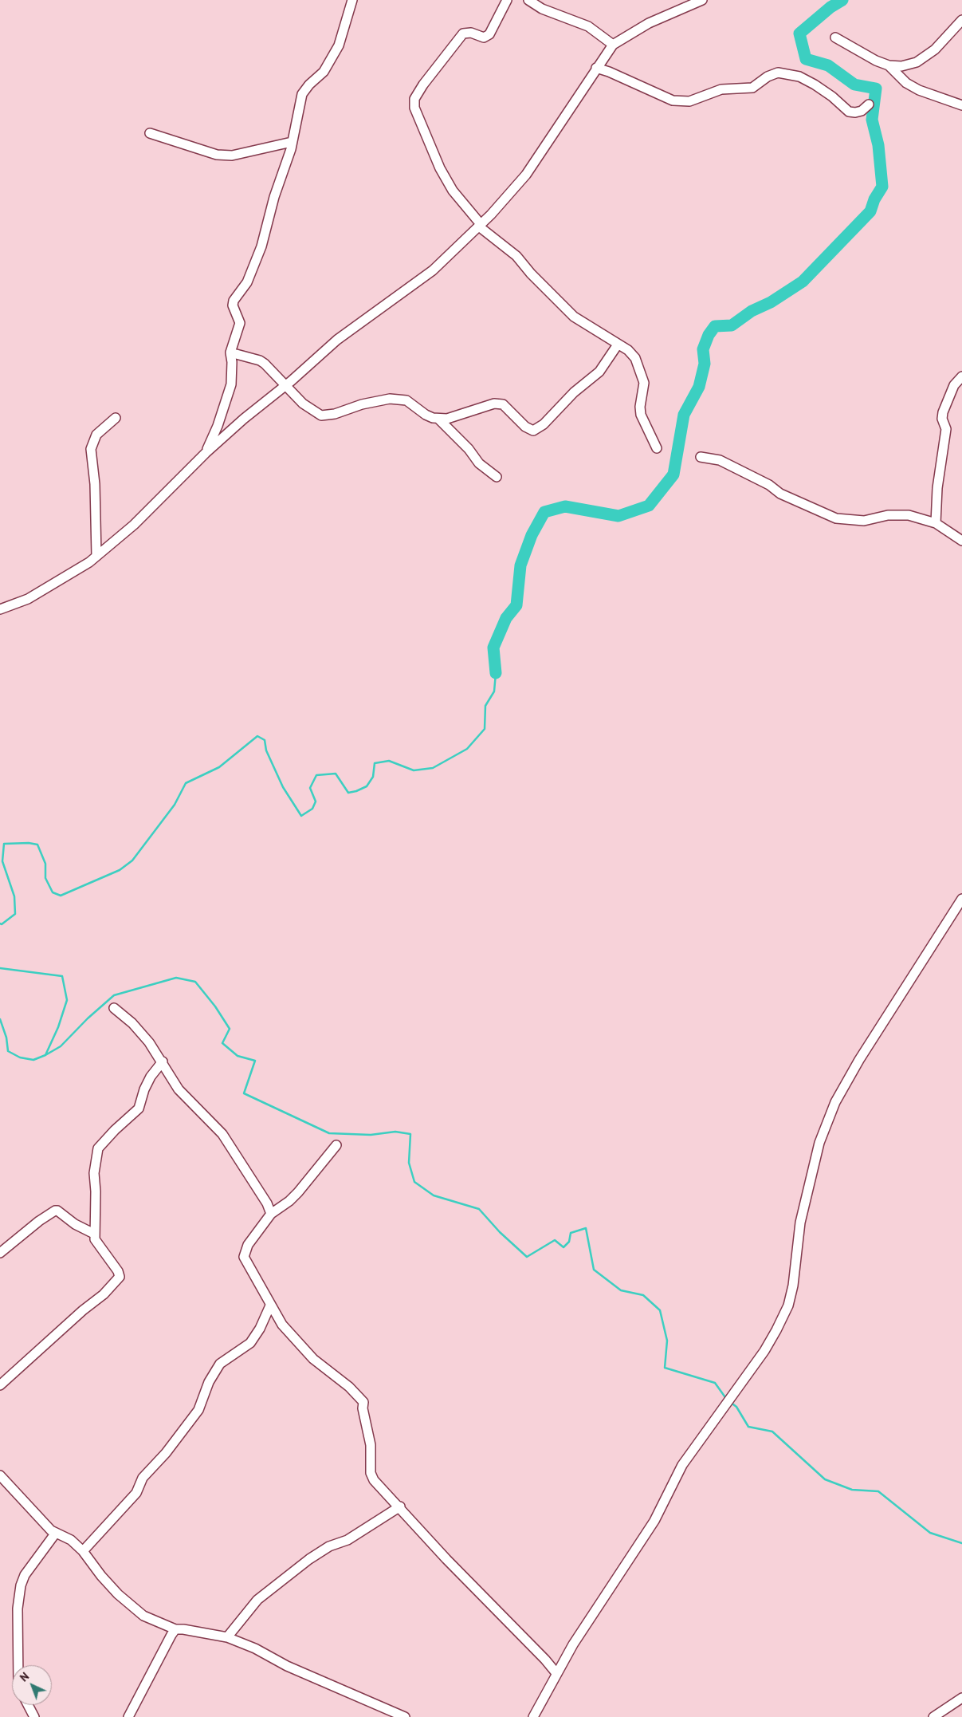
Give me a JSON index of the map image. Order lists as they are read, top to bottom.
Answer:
{
  "north": "top left"
}
